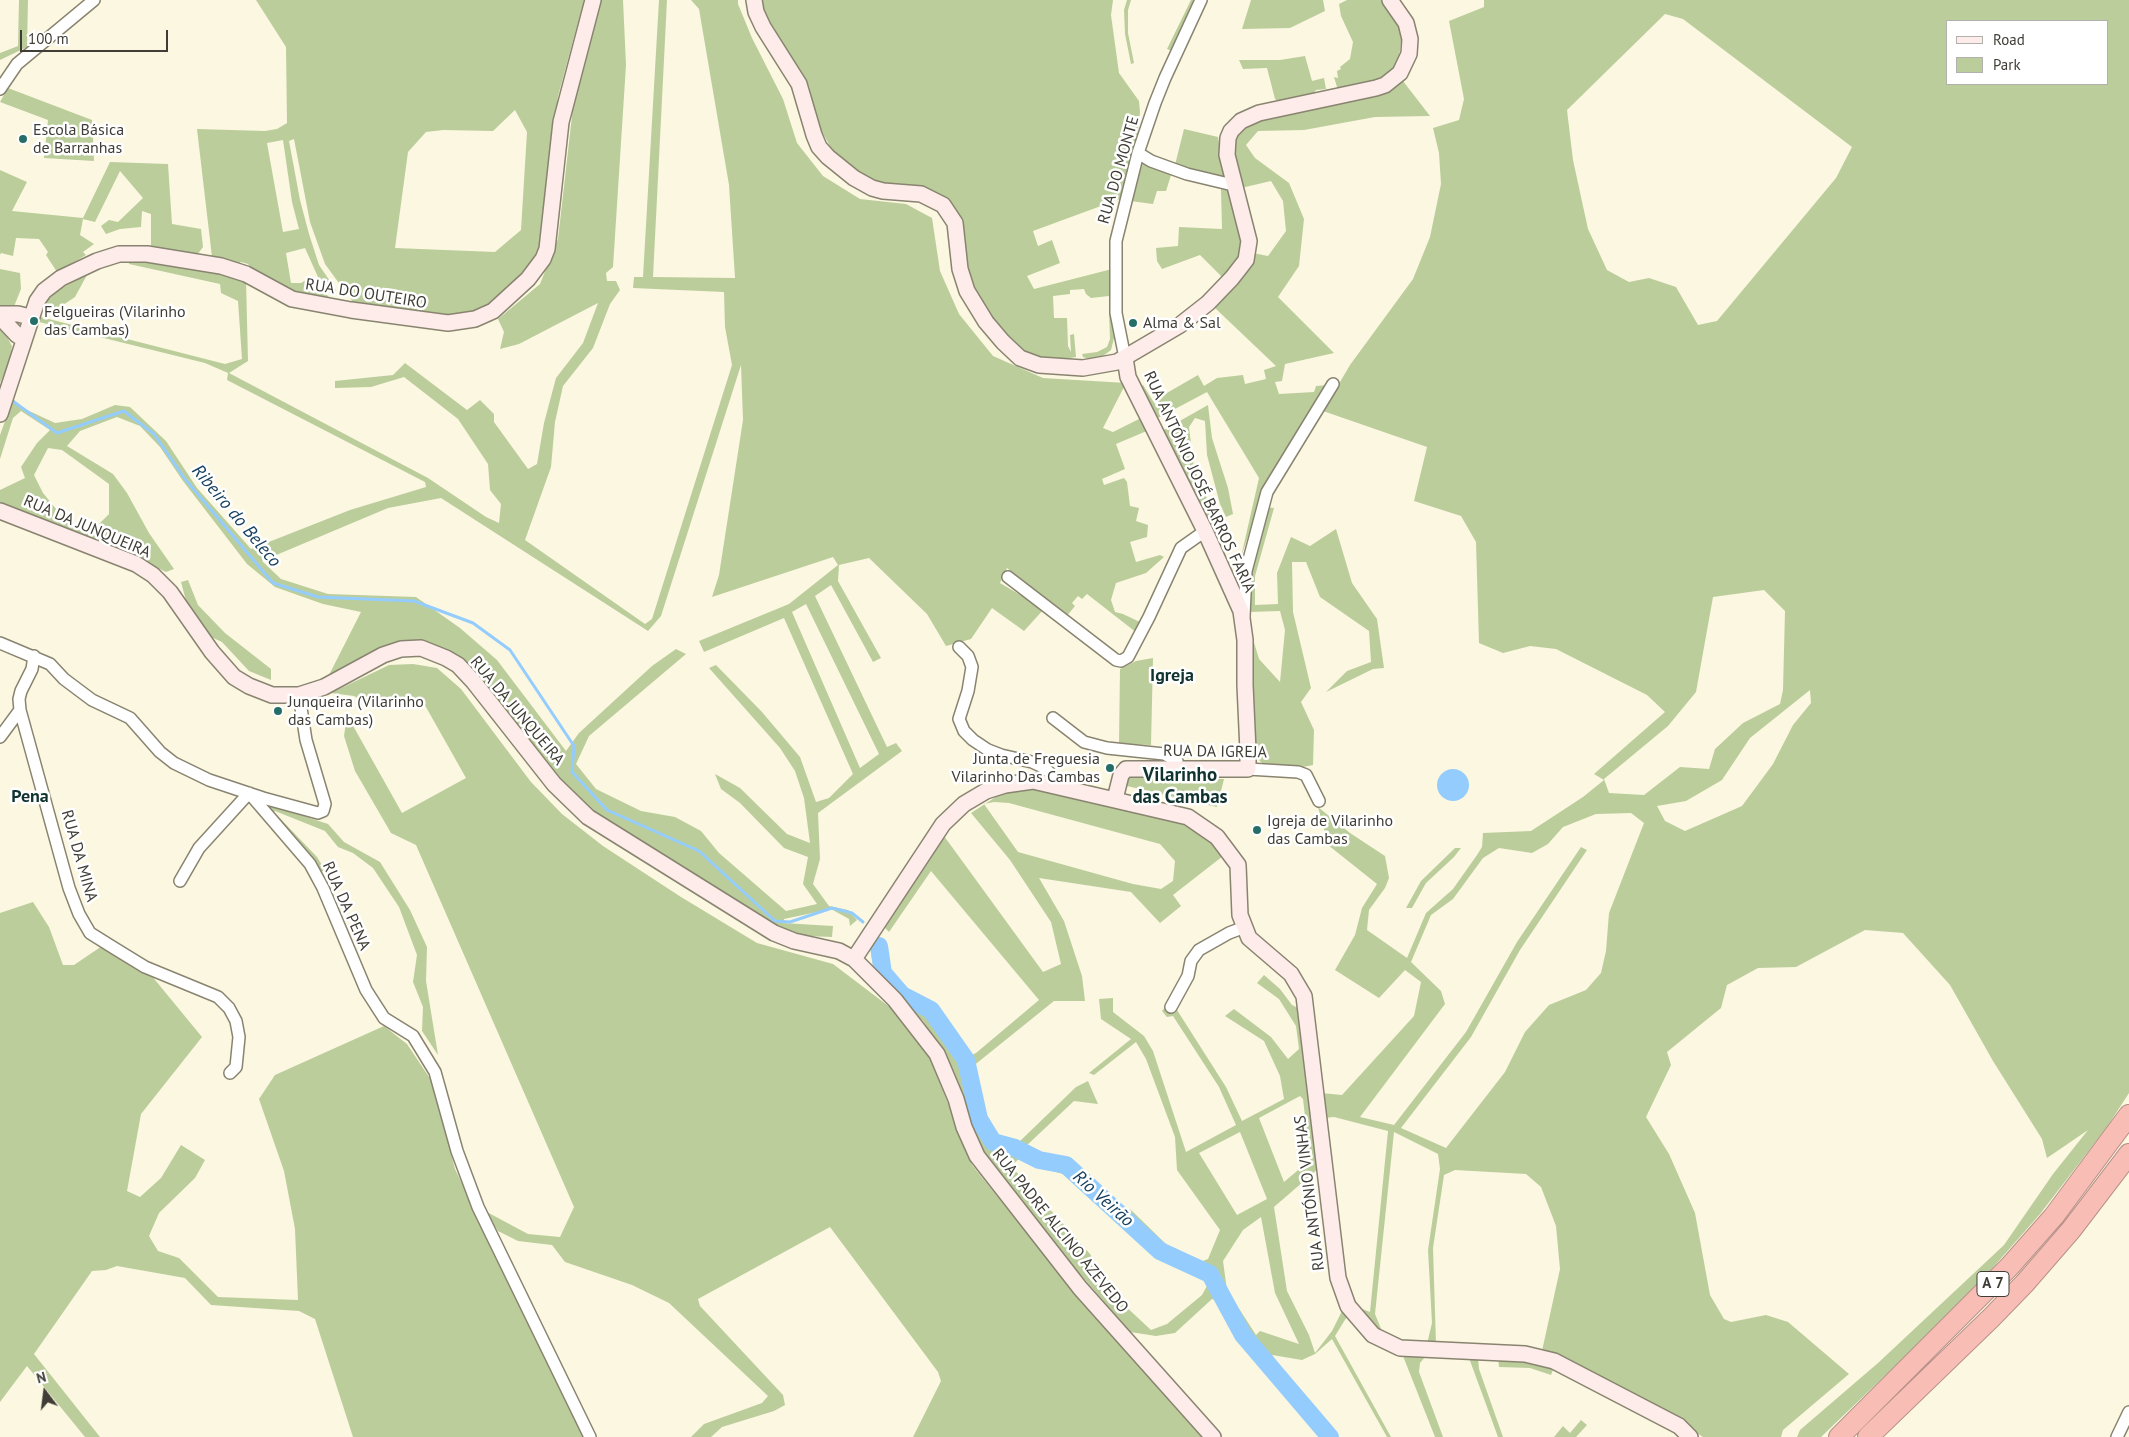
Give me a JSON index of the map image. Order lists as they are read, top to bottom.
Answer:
{
  "streets": {
    "highway": ["A 7"],
    "main road": [
      "RUA DO OUTEIRO",
      "RUA ANTÓNIO JOSÉ BARROS FARIA",
      "RUA DA JUNQUEIRA",
      "RUA DA IGREJA",
      "RUA ANTÓNIO VINHAS",
      "RUA PADRE ALCINO AZEVEDO"
    ],
    "street": ["RUA DO MONTE", "RUA DA MINA", "RUA DA PENA"]
  },
  "crossings": [
    ["RUA DO MONTE", "RUA ANTÓNIO JOSÉ BARROS FARIA"],
    ["RUA ANTÓNIO JOSÉ BARROS FARIA", "RUA DA IGREJA"],
    ["RUA DA JUNQUEIRA", "RUA ANTÓNIO VINHAS"],
    ["RUA DA JUNQUEIRA", "RUA PADRE ALCINO AZEVEDO"],
    ["RUA DA IGREJA", "RUA ANTÓNIO VINHAS"],
    ["RUA ANTÓNIO VINHAS", "RUA PADRE ALCINO AZEVEDO"]
  ],
  "districts": ["Igreja", "Vilarinho das Cambas", "Pena"],
  "water": ["Ribeiro do Beleco", "Rio Veirão"],
  "places": [
    "Escola Básica de Barranhas",
    "Felgueiras (Vilarinho das Cambas)",
    "Alma & Sal",
    "Junqueira (Vilarinho das Cambas)",
    "Junta de Freguesia Vilarinho Das Cambas",
    "Igreja de Vilarinho das Cambas"
  ],
  "legend": ["Road", "Park"],
  "scale_bar": "100 m",
  "north": "top"
}
